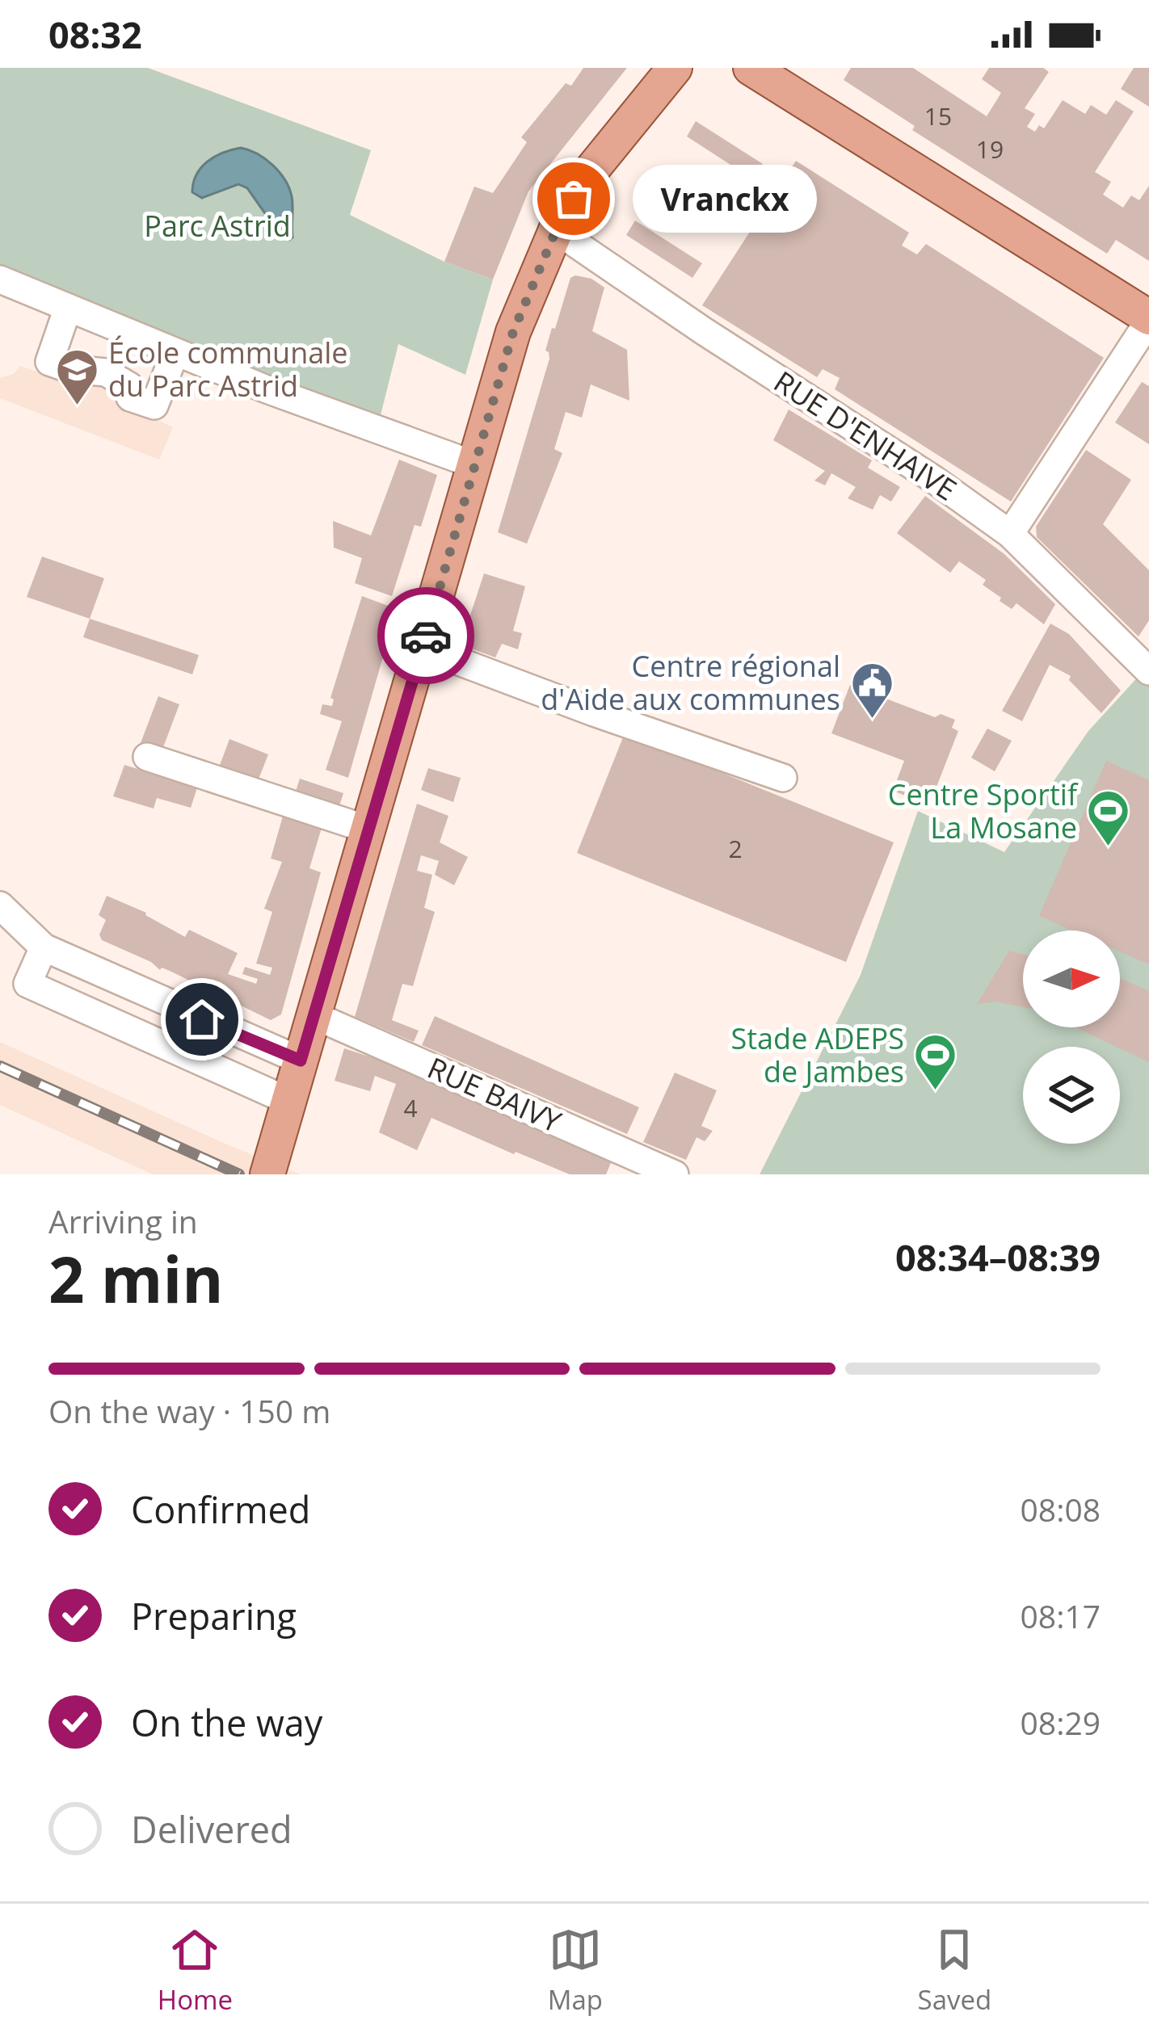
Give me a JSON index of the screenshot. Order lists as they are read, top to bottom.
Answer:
{
  "streets": {
    "street": ["RUE D'ENHAIVE", "RUE BAIVY"]
  },
  "parks": ["Parc Astrid"],
  "places": {
    "other": ["Vranckx"],
    "school or university": ["École communale du Parc Astrid"],
    "public building": ["Centre régional d'Aide aux communes"],
    "sports": ["Centre Sportif La Mosane", "Stade ADEPS de Jambes"]
  },
  "house_numbers": [
    "15",
    "19",
    "2",
    "4"
  ],
  "north": "right",
  "page": {
    "status": "08:32",
    "bubble": "Vranckx",
    "heading": ["2 min", "Arriving in", "08:34–08:39"],
    "bar": "On the way · 150 m",
    "list": [
      ["Confirmed", "08:08"],
      ["Preparing", "08:17"],
      ["On the way", "08:29"],
      "Delivered"
    ],
    "tabs": ["Home", "Map", "Saved"]
  }
}
